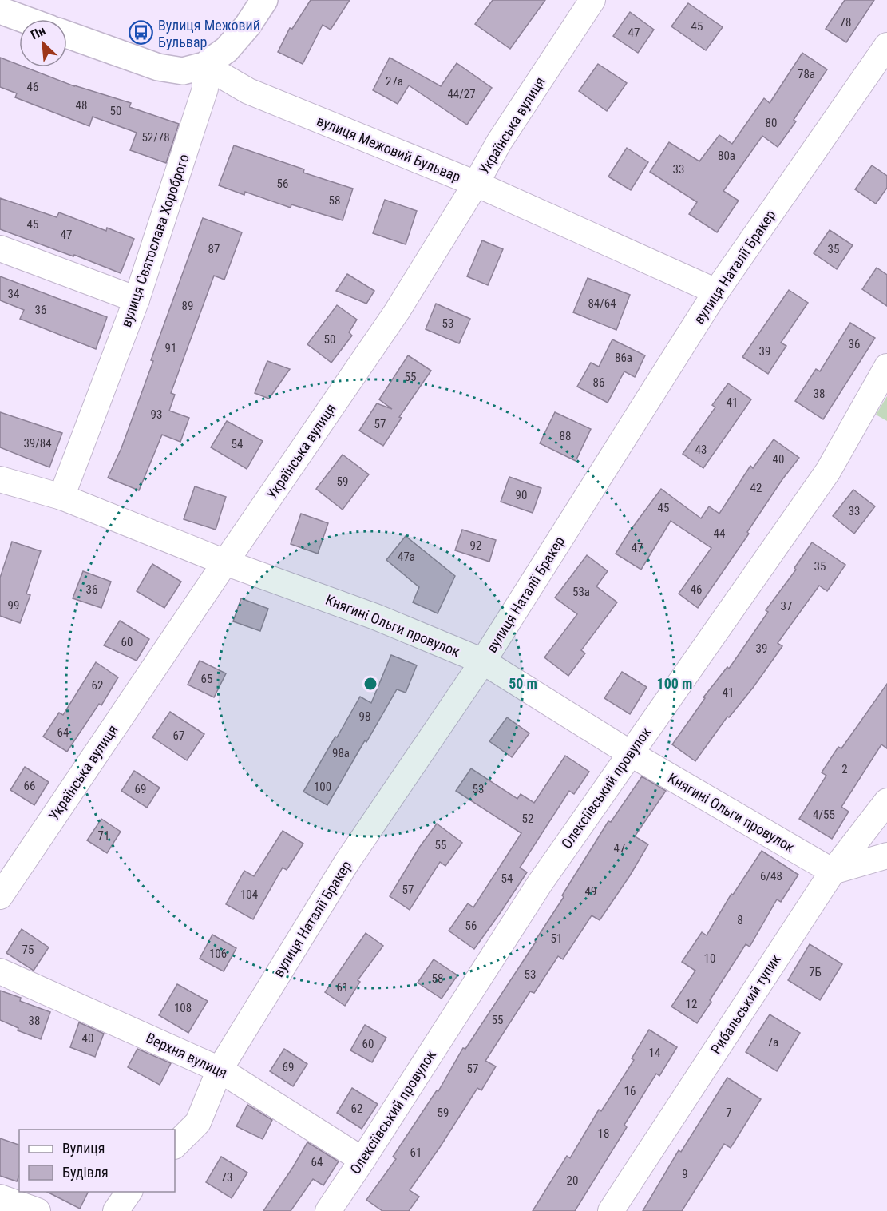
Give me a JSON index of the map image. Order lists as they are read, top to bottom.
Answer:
{
  "streets": {
    "street": [
      "Українська вулиця",
      "вулиця Межовий Бульвар",
      "вулиця Святослава Хороброго",
      "вулиця Наталії Бракер",
      "Княгині Ольги провулок",
      "Олексіївський провулок",
      "Рибальський тупик",
      "Верхня вулиця"
    ]
  },
  "crossings": [
    ["Українська вулиця", "вулиця Межовий Бульвар"],
    ["Українська вулиця", "Княгині Ольги провулок"],
    ["вулиця Межовий Бульвар", "вулиця Святослава Хороброго"],
    ["вулиця Межовий Бульвар", "вулиця Наталії Бракер"],
    ["вулиця Святослава Хороброго", "Княгині Ольги провулок"],
    ["вулиця Наталії Бракер", "Княгині Ольги провулок"],
    ["вулиця Наталії Бракер", "Верхня вулиця"],
    ["Княгині Ольги провулок", "Олексіївський провулок"],
    ["Княгині Ольги провулок", "Рибальський тупик"],
    ["Олексіївський провулок", "Верхня вулиця"]
  ],
  "places": {
    "bus stop": ["Вулиця Межовий Бульвар"]
  },
  "house_numbers": [
    "78",
    "45",
    "47",
    "78а",
    "27а",
    "46",
    "44/27",
    "48",
    "50",
    "80",
    "52/78",
    "80а",
    "33",
    "56",
    "58",
    "45",
    "47",
    "87",
    "35",
    "34",
    "84/64",
    "89",
    "36",
    "53",
    "50",
    "36",
    "91",
    "39",
    "86а",
    "55",
    "86",
    "38",
    "41",
    "93",
    "57",
    "88",
    "39/84",
    "54",
    "43",
    "40",
    "59",
    "42",
    "90",
    "45",
    "33",
    "44",
    "92",
    "47",
    "47а",
    "35",
    "36",
    "46",
    "53а",
    "99",
    "37",
    "60",
    "39",
    "65",
    "62",
    "41",
    "98",
    "64",
    "67",
    "98а",
    "2",
    "66",
    "100",
    "69",
    "53",
    "4/55",
    "52",
    "71",
    "55",
    "47",
    "6/48",
    "54",
    "57",
    "49",
    "104",
    "8",
    "56",
    "51",
    "75",
    "106",
    "10",
    "7Б",
    "53",
    "58",
    "61",
    "12",
    "108",
    "55",
    "38",
    "40",
    "7а",
    "60",
    "14",
    "69",
    "57",
    "16",
    "62",
    "59",
    "7",
    "18",
    "61",
    "64",
    "9",
    "73",
    "20"
  ],
  "legend": ["Вулиця", "Будівля"],
  "north": "top left",
  "rings": ["50 m", "100 m"]
}
